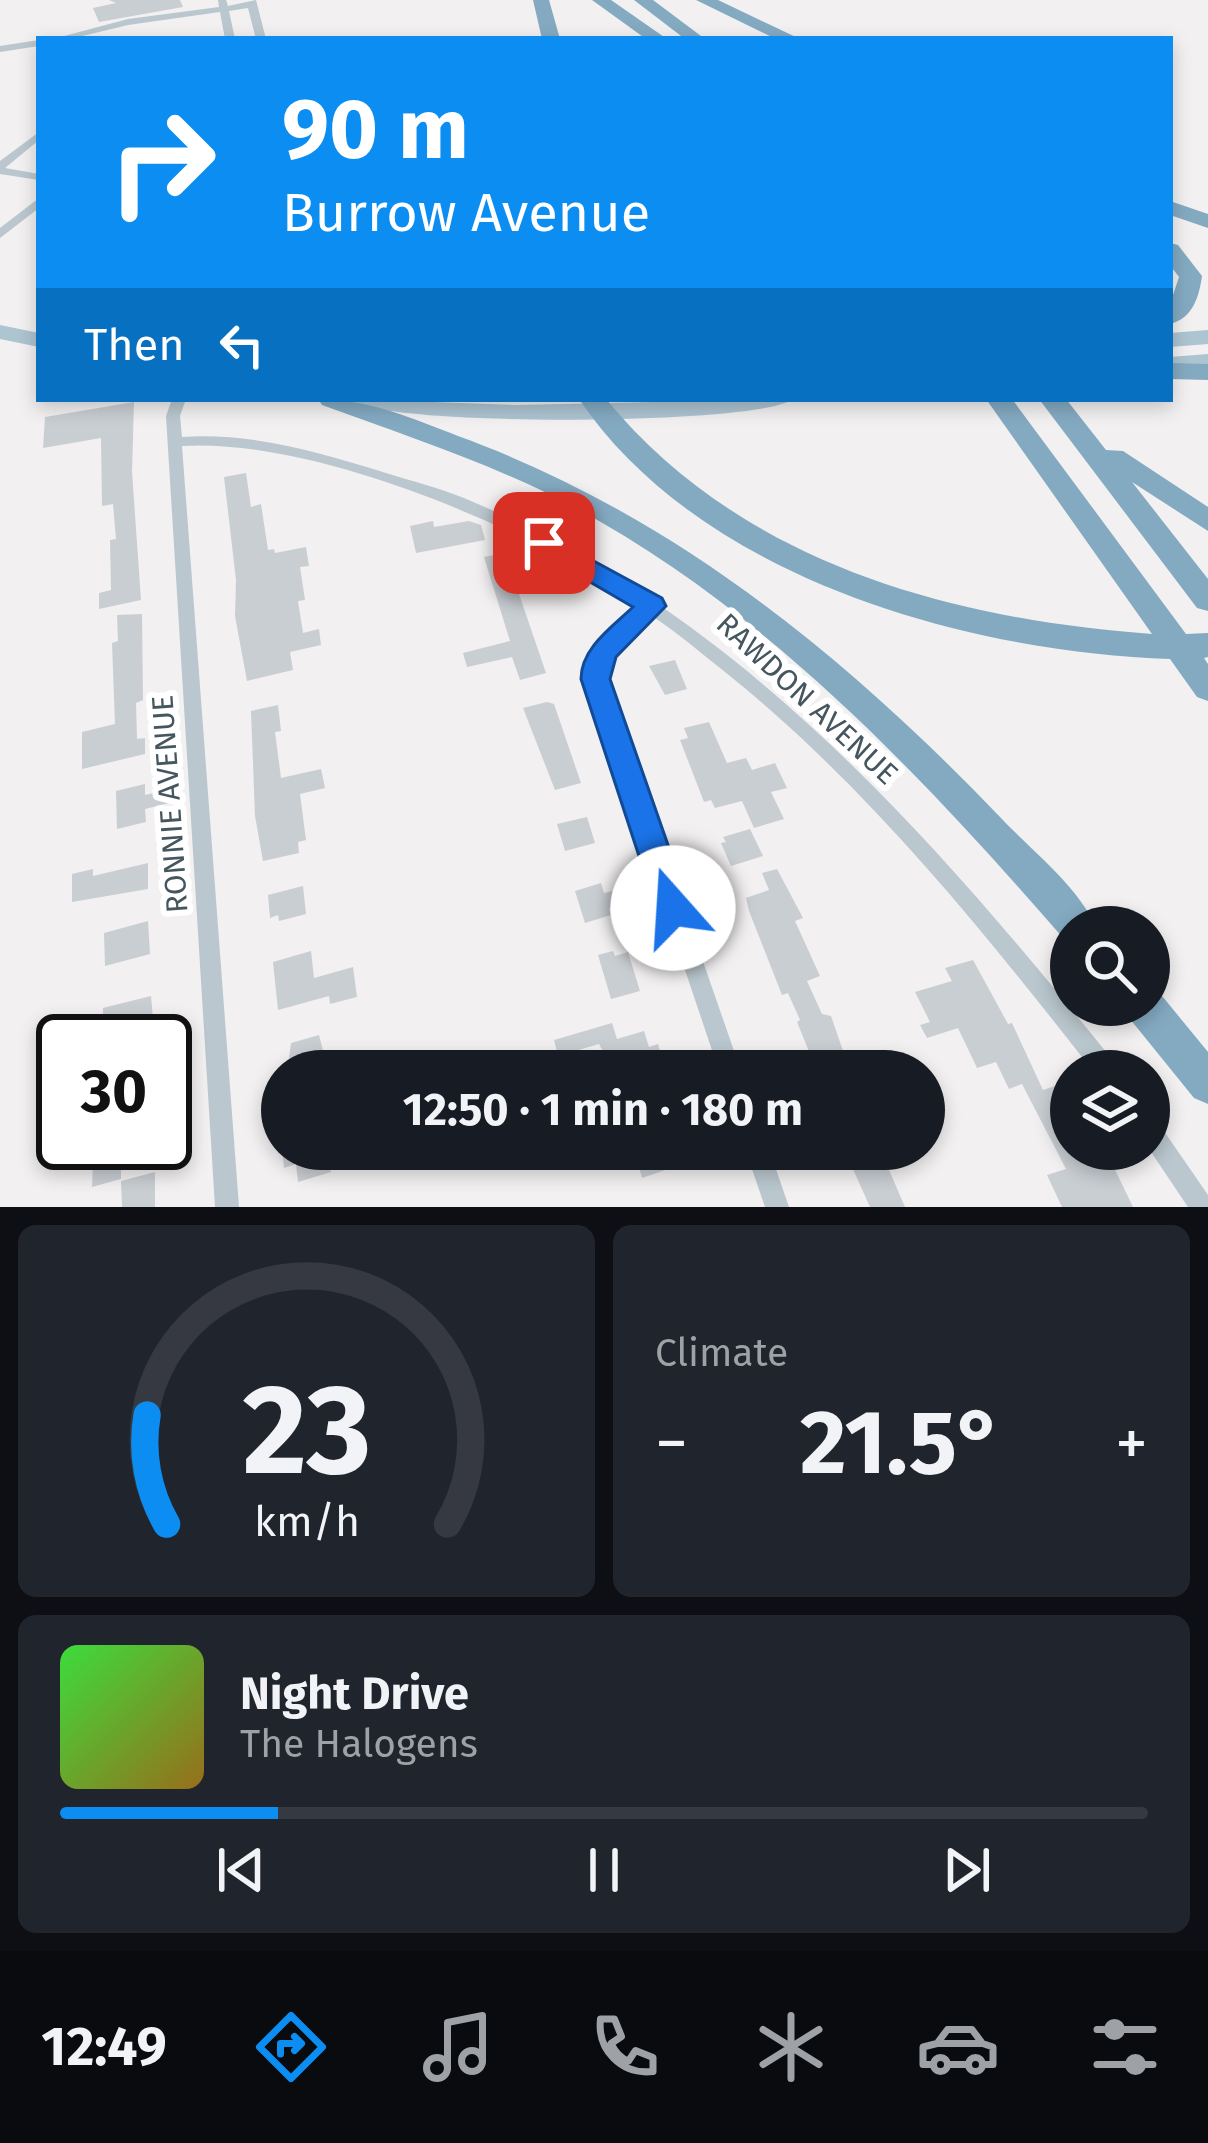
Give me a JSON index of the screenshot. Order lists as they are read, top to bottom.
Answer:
{
  "streets": {
    "street": ["RAWDON AVENUE", "RONNIE AVENUE"]
  },
  "crossings": [
    ["RAWDON AVENUE", "RONNIE AVENUE"]
  ],
  "page": {
    "turn": ["90 m", "Burrow Avenue"],
    "then": "Then",
    "limit": "30",
    "trip": "12:50 · 1 min · 180 m",
    "tile": "Climate",
    "heat": ["−", "21.5°", "+"],
    "song": ["Night Drive", "The Halogens"],
    "tabs": "12:49",
    "gauge": ["23", "km/h"]
  }
}
